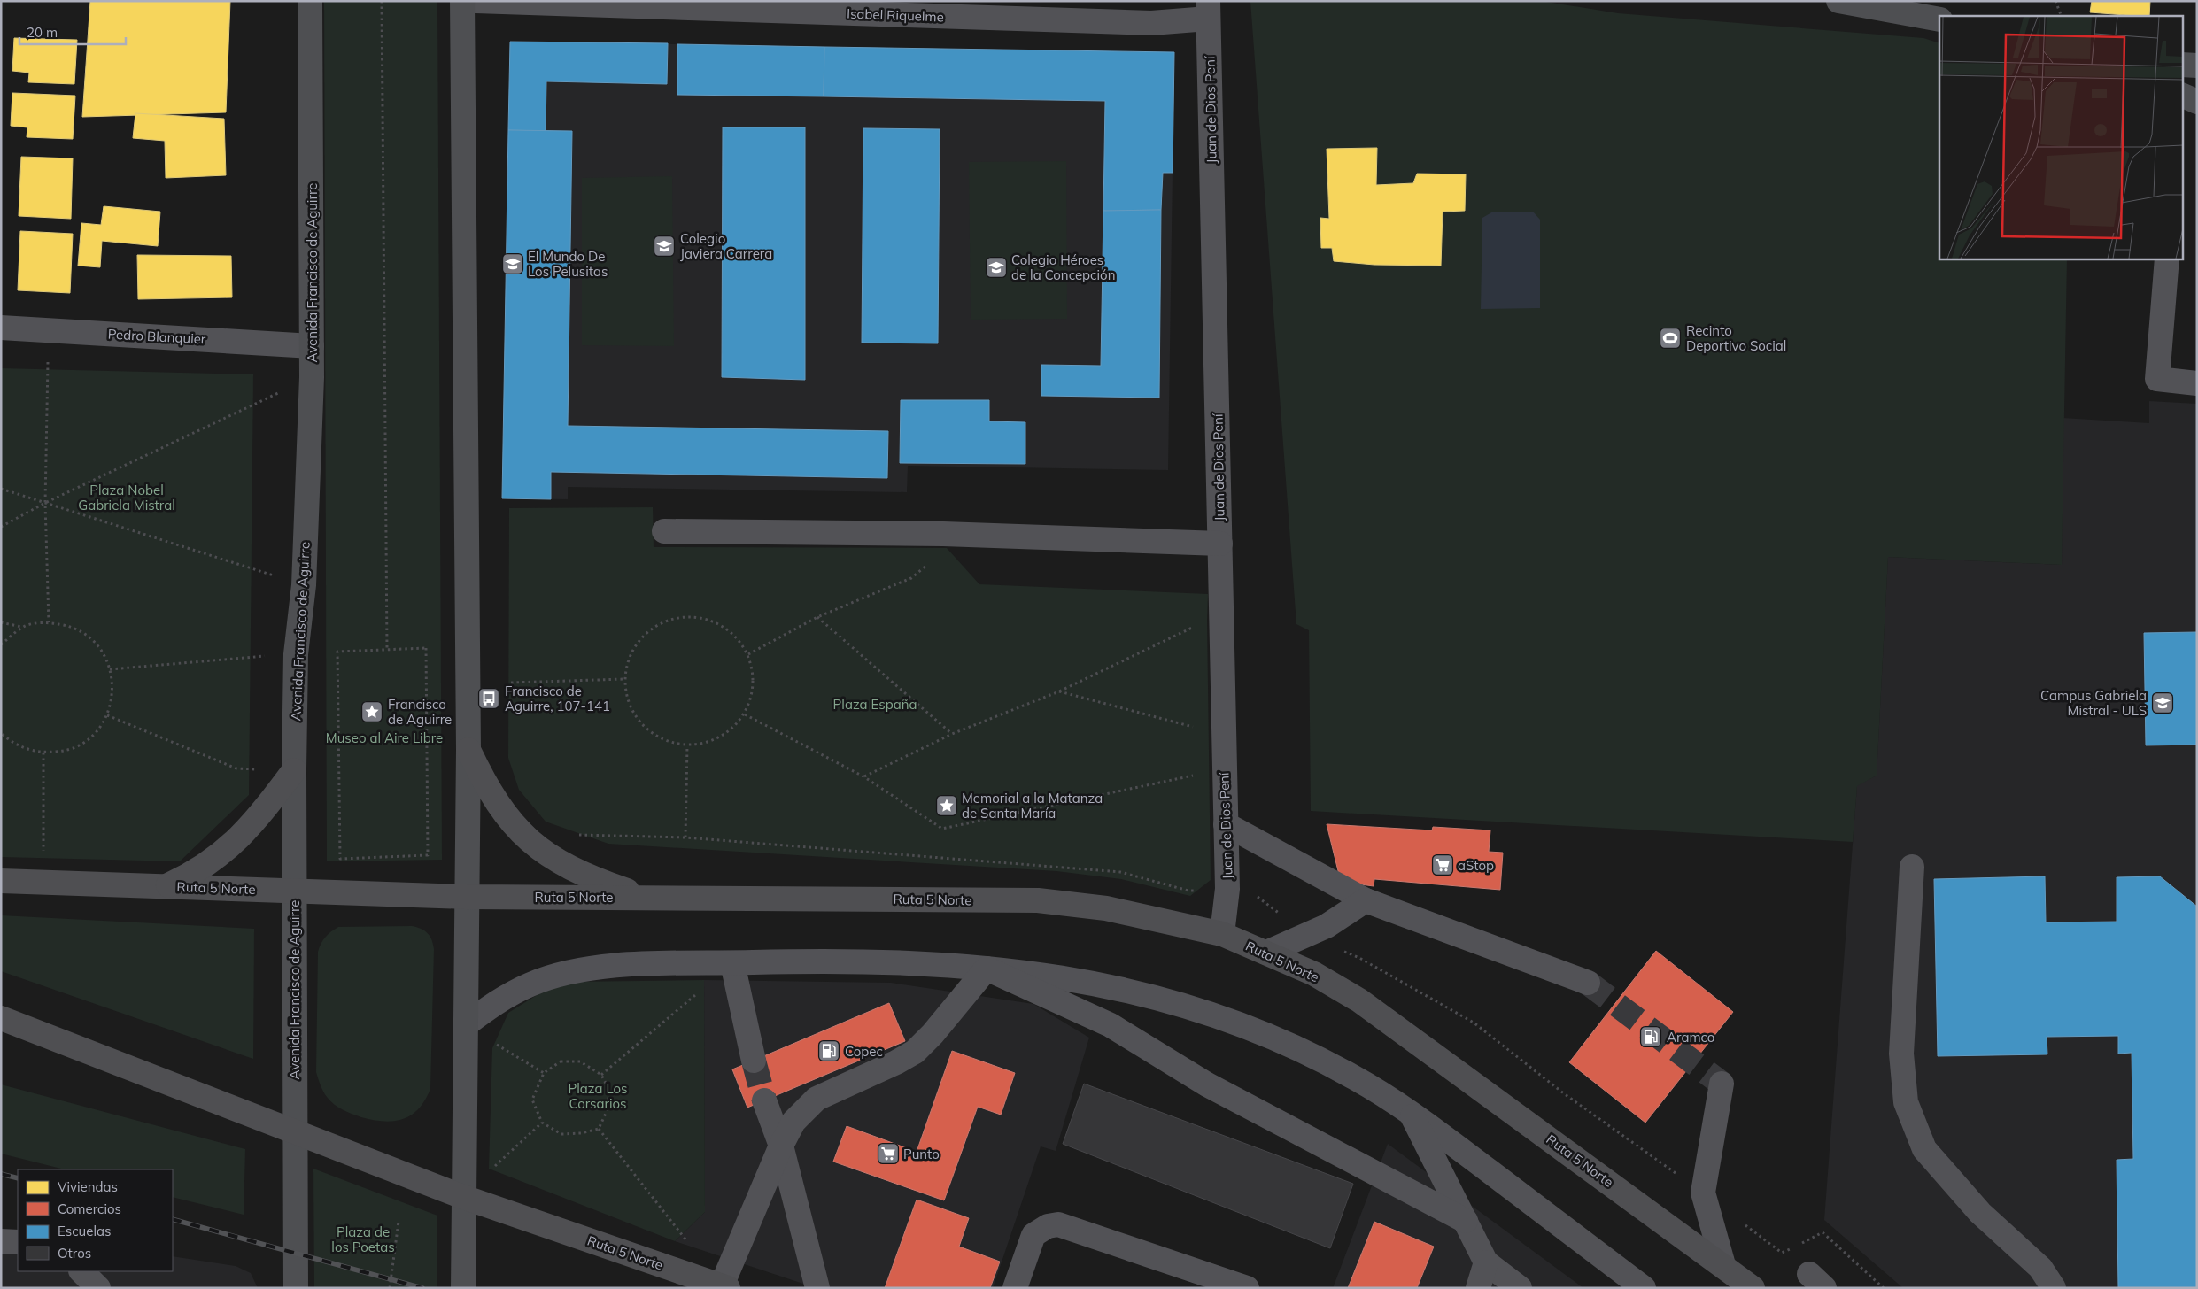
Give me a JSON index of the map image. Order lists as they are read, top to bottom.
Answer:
{
  "streets": {
    "highway": ["Ruta 5 Norte"],
    "main road": ["Avenida Francisco de Aguirre"],
    "street": ["Isabel Riquelme", "Juan de Dios Pení", "Pedro Blanquier"]
  },
  "crossings": [
    ["Isabel Riquelme", "Juan de Dios Pení"],
    ["Juan de Dios Pení", "Ruta 5 Norte"],
    ["Avenida Francisco de Aguirre", "Pedro Blanquier"],
    ["Avenida Francisco de Aguirre", "Ruta 5 Norte"]
  ],
  "parks": [
    "Plaza Nobel Gabriela Mistral",
    "Plaza España",
    "Museo al Aire Libre",
    "Plaza Los Corsarios",
    "Plaza de los Poetas"
  ],
  "places": {
    "school or university": [
      "Colegio Javiera Carrera",
      "El Mundo De Los Pelusitas",
      "Colegio Héroes de la Concepción",
      "Campus Gabriela Mistral - ULS"
    ],
    "sports": ["Recinto Deportivo Social"],
    "bus stop": ["Francisco de Aguirre, 107-141"],
    "place": ["Francisco de Aguirre", "Memorial a la Matanza de Santa María"],
    "supermarket": ["aStop", "Punto"],
    "fuel station": ["Aramco", "Copec"]
  },
  "legend": [
    "Viviendas",
    "Comercios",
    "Escuelas",
    "Otros"
  ],
  "scale_bar": "20 m"
}
